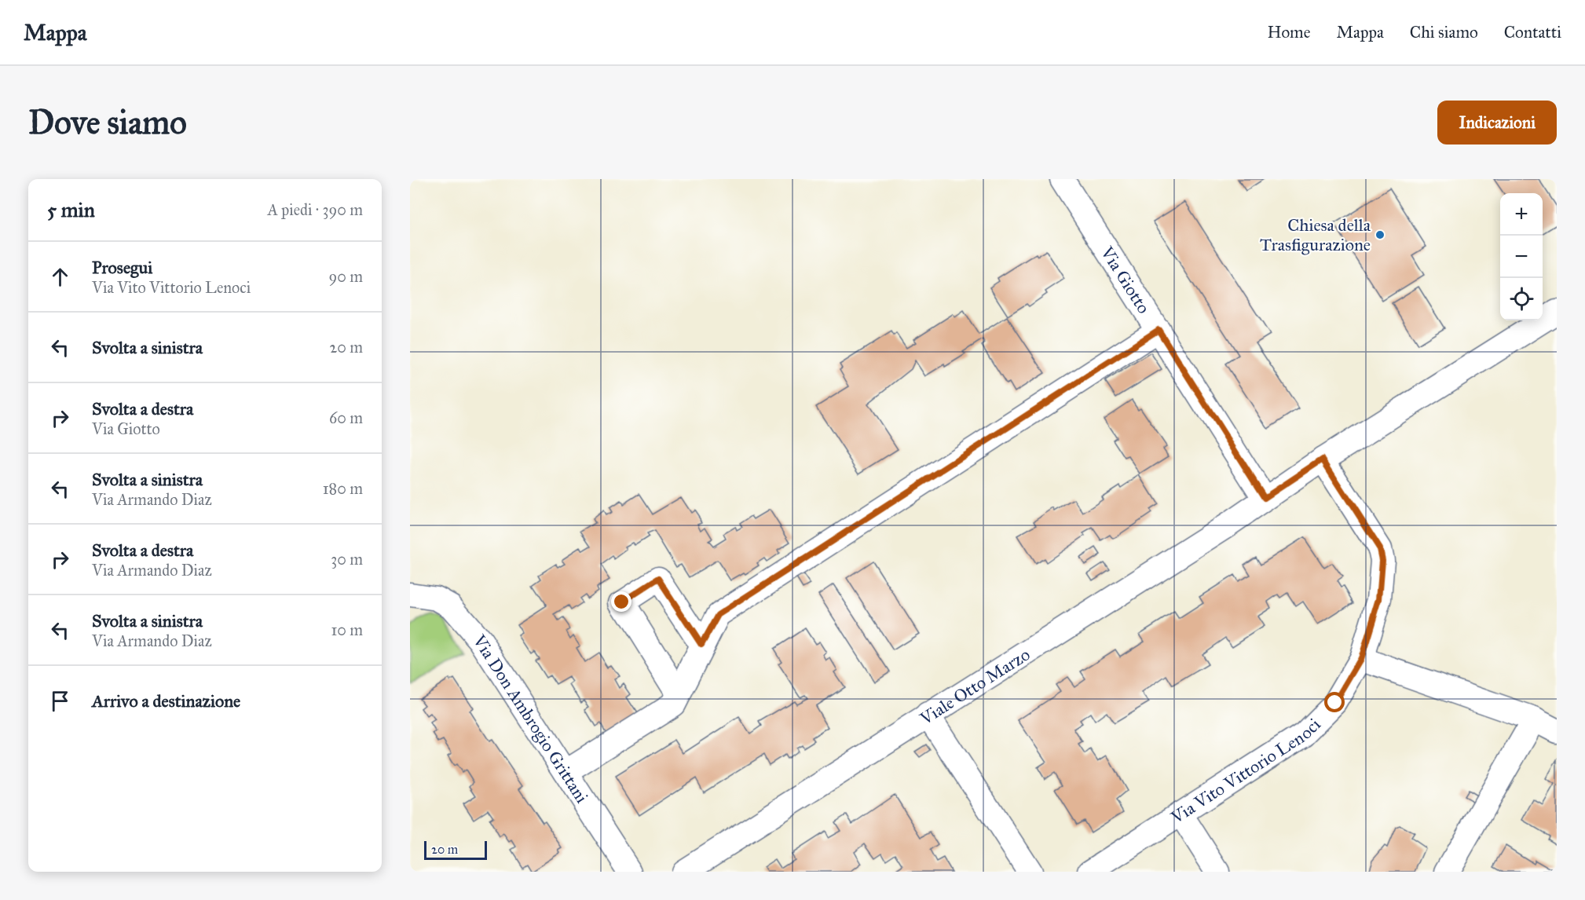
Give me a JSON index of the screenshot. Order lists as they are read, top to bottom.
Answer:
{
  "streets": {
    "street": [
      "Via Giotto",
      "Viale Otto Marzo",
      "Via Don Ambrogio Grittani",
      "Via Vito Vittorio Lenoci"
    ]
  },
  "crossings": [
    ["Via Giotto", "Viale Otto Marzo"],
    ["Viale Otto Marzo", "Via Vito Vittorio Lenoci"]
  ],
  "places": ["Chiesa della Trasfigurazione"],
  "scale_bar": "20 m",
  "page": {
    "header": "Mappa",
    "nav": [
      "Home",
      "Mappa",
      "Chi siamo",
      "Contatti"
    ],
    "buttons": "Indicazioni",
    "title": "Dove siamo",
    "heading": ["5 min", "A piedi · 390 m"],
    "map_buttons": ["+", "−"],
    "list": [
      ["Prosegui", "Via Vito Vittorio Lenoci", "90 m"],
      ["Svolta a sinistra", "20 m"],
      ["Svolta a destra", "Via Giotto", "60 m"],
      ["Svolta a sinistra", "Via Armando Diaz", "180 m"],
      ["Svolta a destra", "Via Armando Diaz", "30 m"],
      ["Svolta a sinistra", "Via Armando Diaz", "10 m"],
      "Arrivo a destinazione"
    ],
    "scale": "20 m"
  }
}
